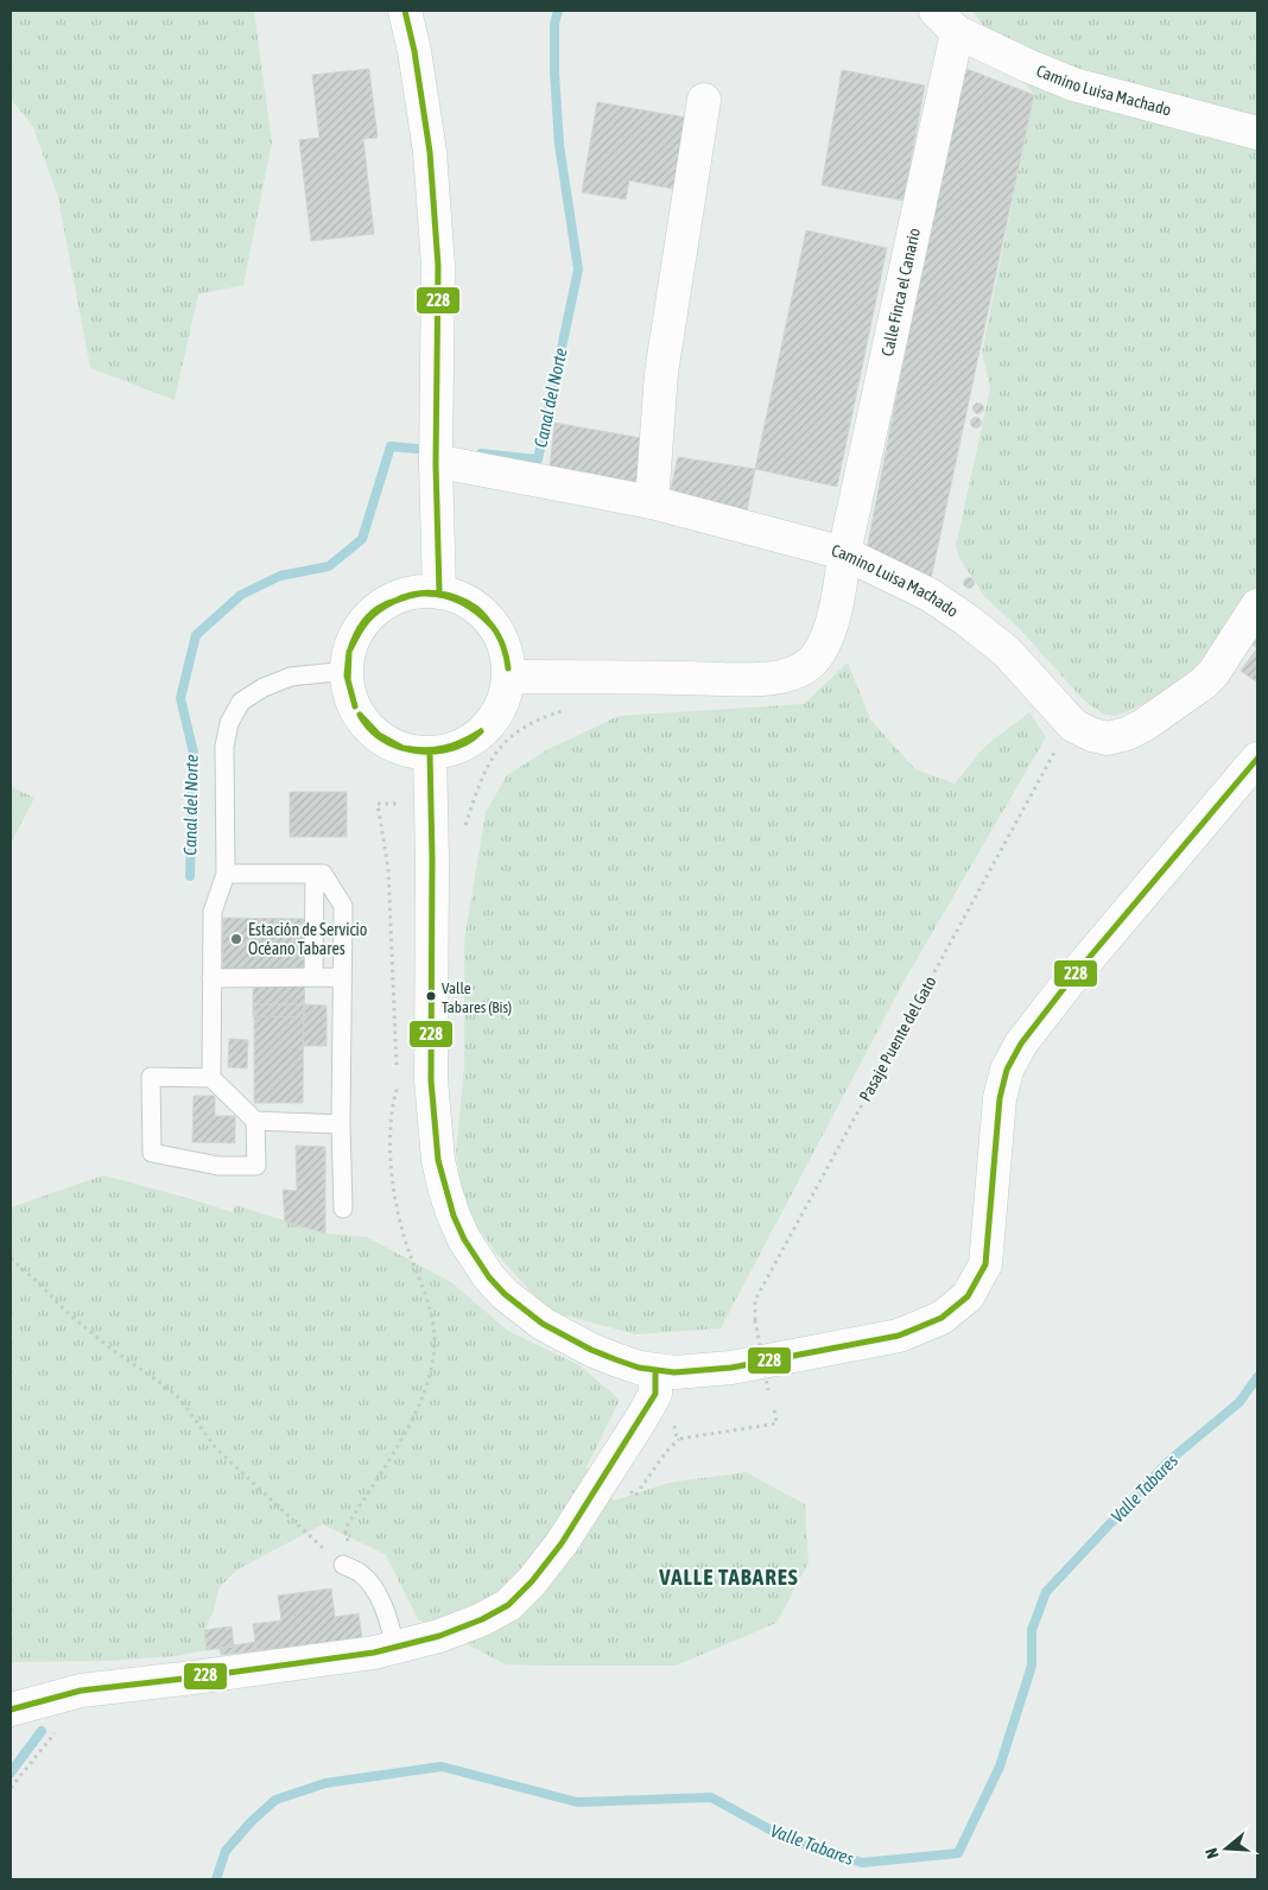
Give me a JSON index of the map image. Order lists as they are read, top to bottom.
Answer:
{
  "streets": {
    "street": ["Camino Luisa Machado", "Calle Finca el Canario"],
    "path": ["Pasaje Puente del Gato"]
  },
  "crossings": [
    ["Camino Luisa Machado", "Calle Finca el Canario"]
  ],
  "districts": ["VALLE TABARES"],
  "water": ["Canal del Norte", "Valle Tabares"],
  "places": ["Estación de Servicio Océano Tabares", "Valle Tabares (Bis)"],
  "lines": ["transit line 228"],
  "north": "left"
}
